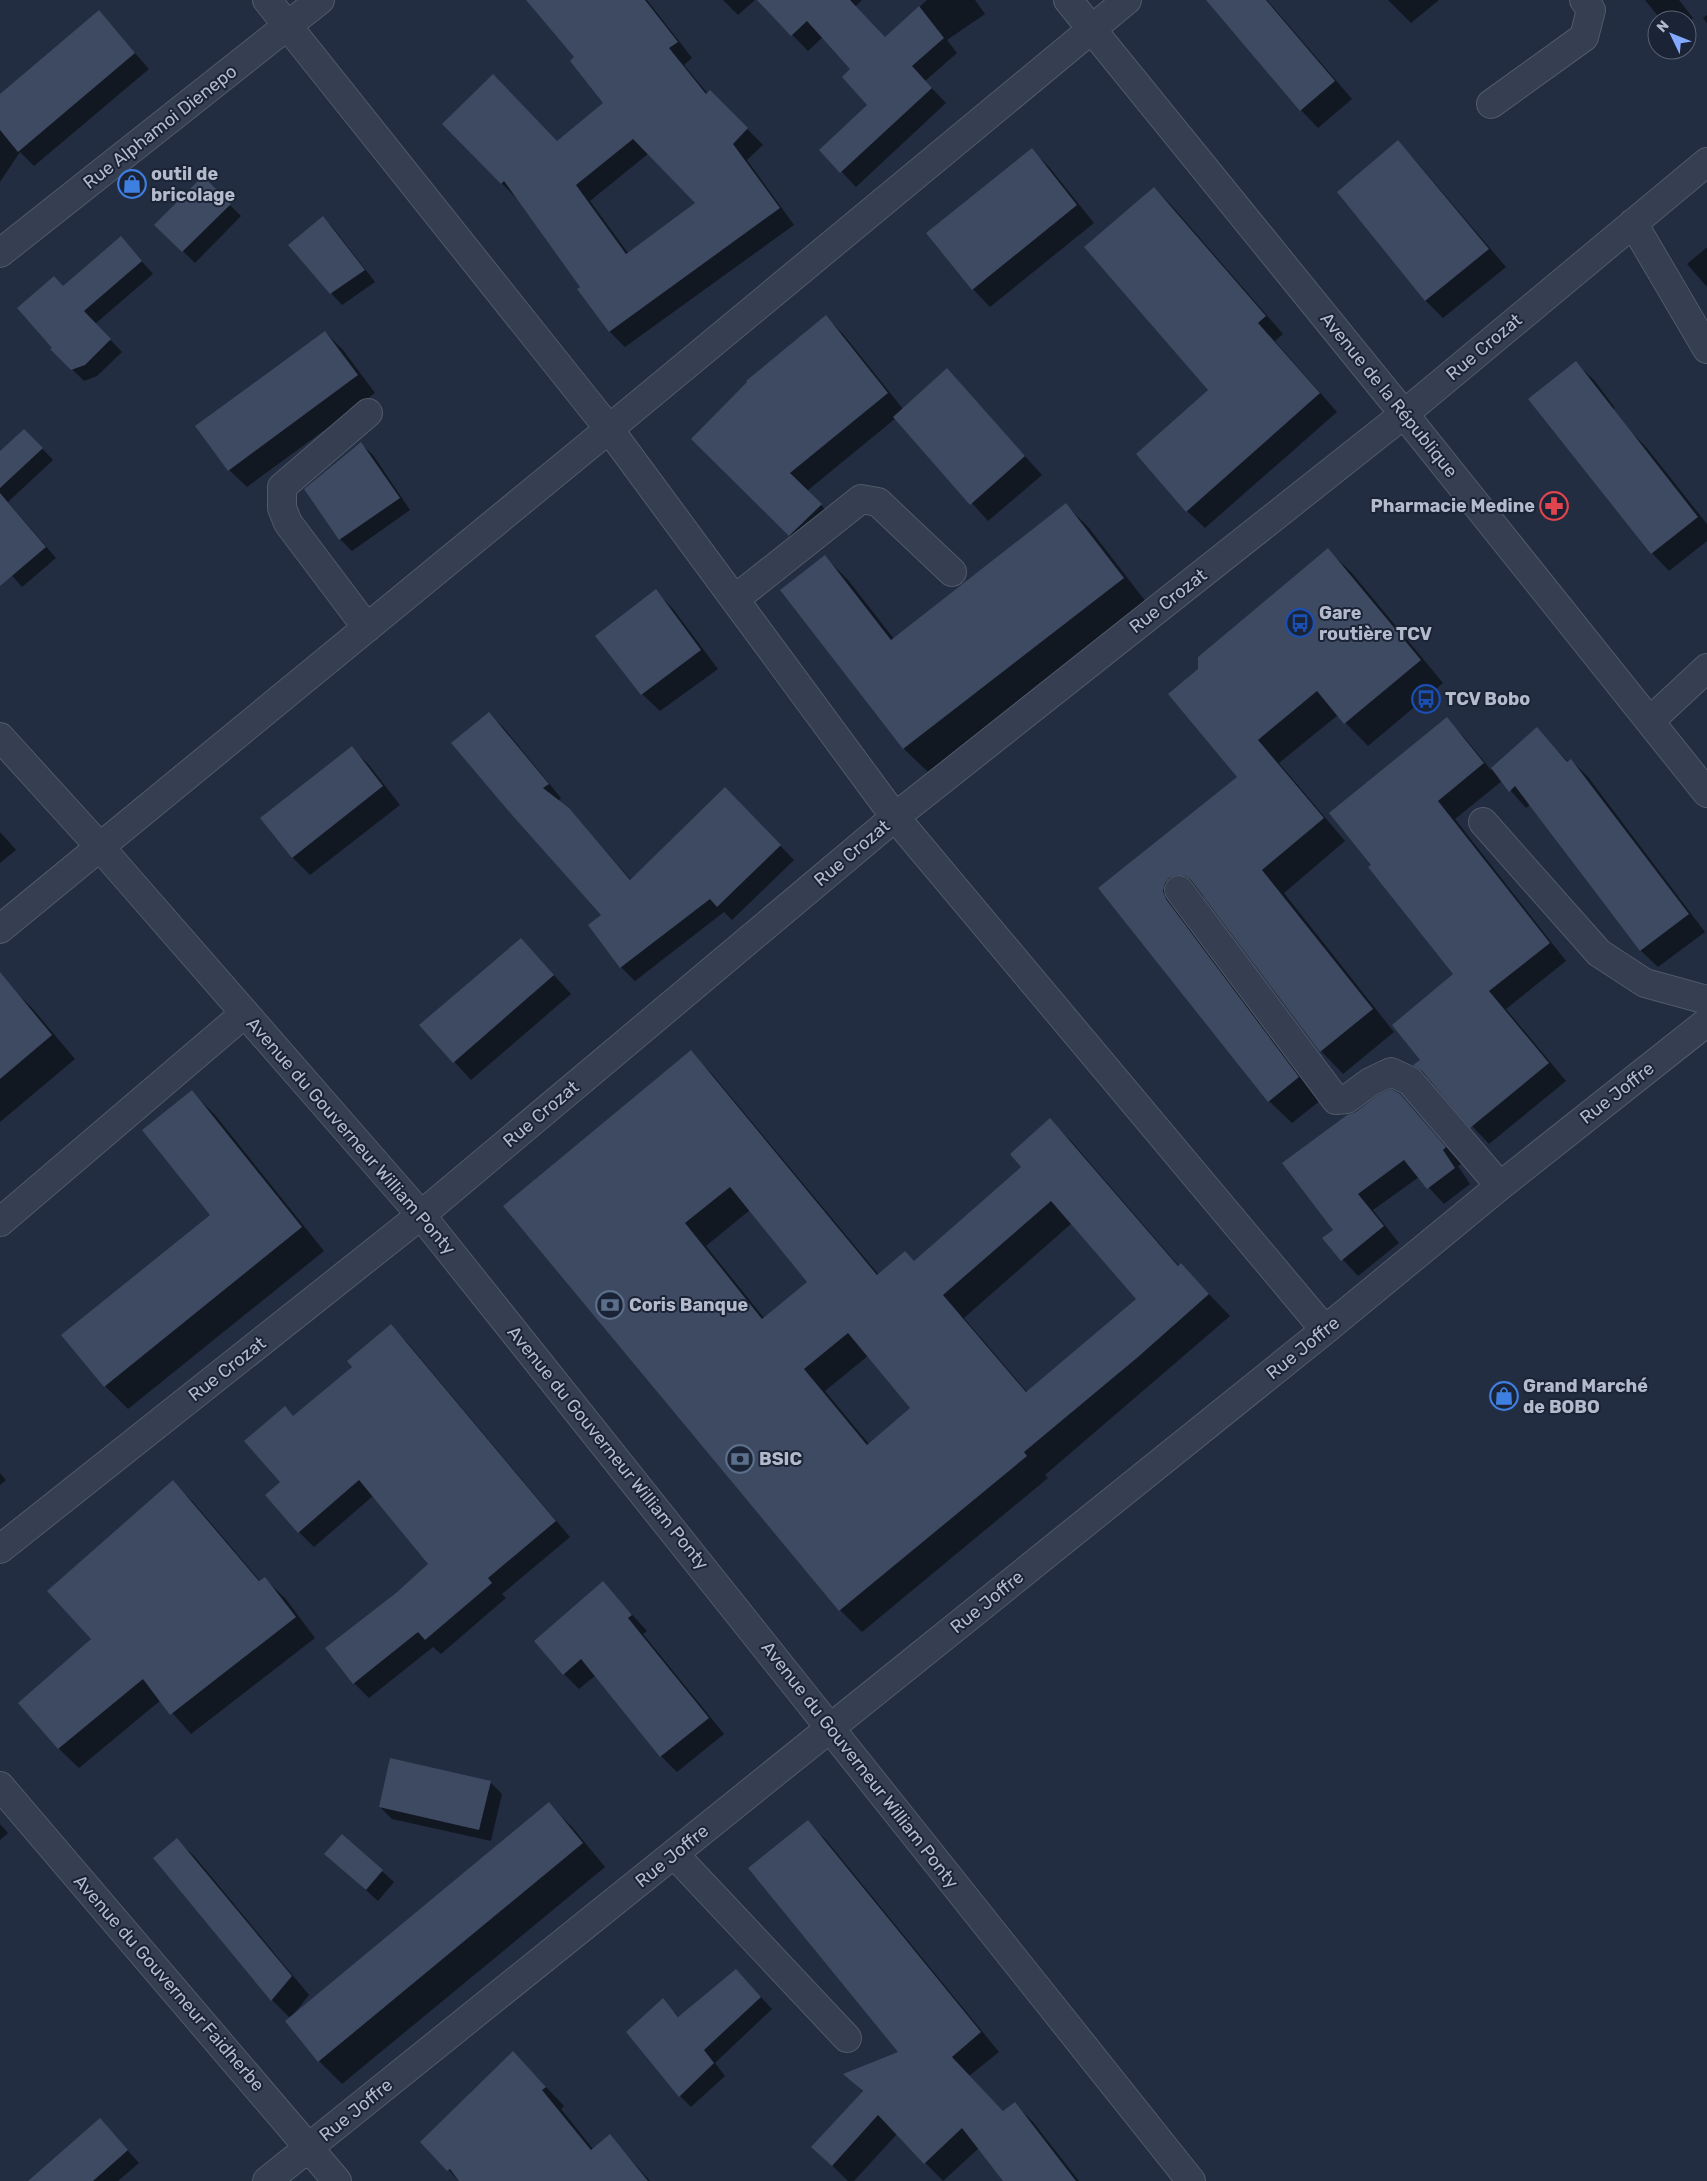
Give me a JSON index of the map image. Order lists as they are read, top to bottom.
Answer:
{
  "streets": {
    "street": [
      "Rue Alphamoi Dienepo",
      "Rue Crozat",
      "Avenue de la République",
      "Rue Joffre",
      "Avenue du Gouverneur William Ponty",
      "Avenue du Gouverneur Faidherbe"
    ]
  },
  "crossings": [
    ["Rue Crozat", "Avenue de la République"],
    ["Rue Crozat", "Avenue du Gouverneur William Ponty"],
    ["Rue Joffre", "Avenue du Gouverneur William Ponty"],
    ["Rue Joffre", "Avenue du Gouverneur Faidherbe"]
  ],
  "places": {
    "shop": ["outil de bricolage", "Grand Marché de BOBO"],
    "pharmacy": ["Pharmacie Medine"],
    "bus stop": ["Gare routière TCV", "TCV Bobo"],
    "bank": ["Coris Banque", "BSIC"]
  },
  "north": "top left"
}
